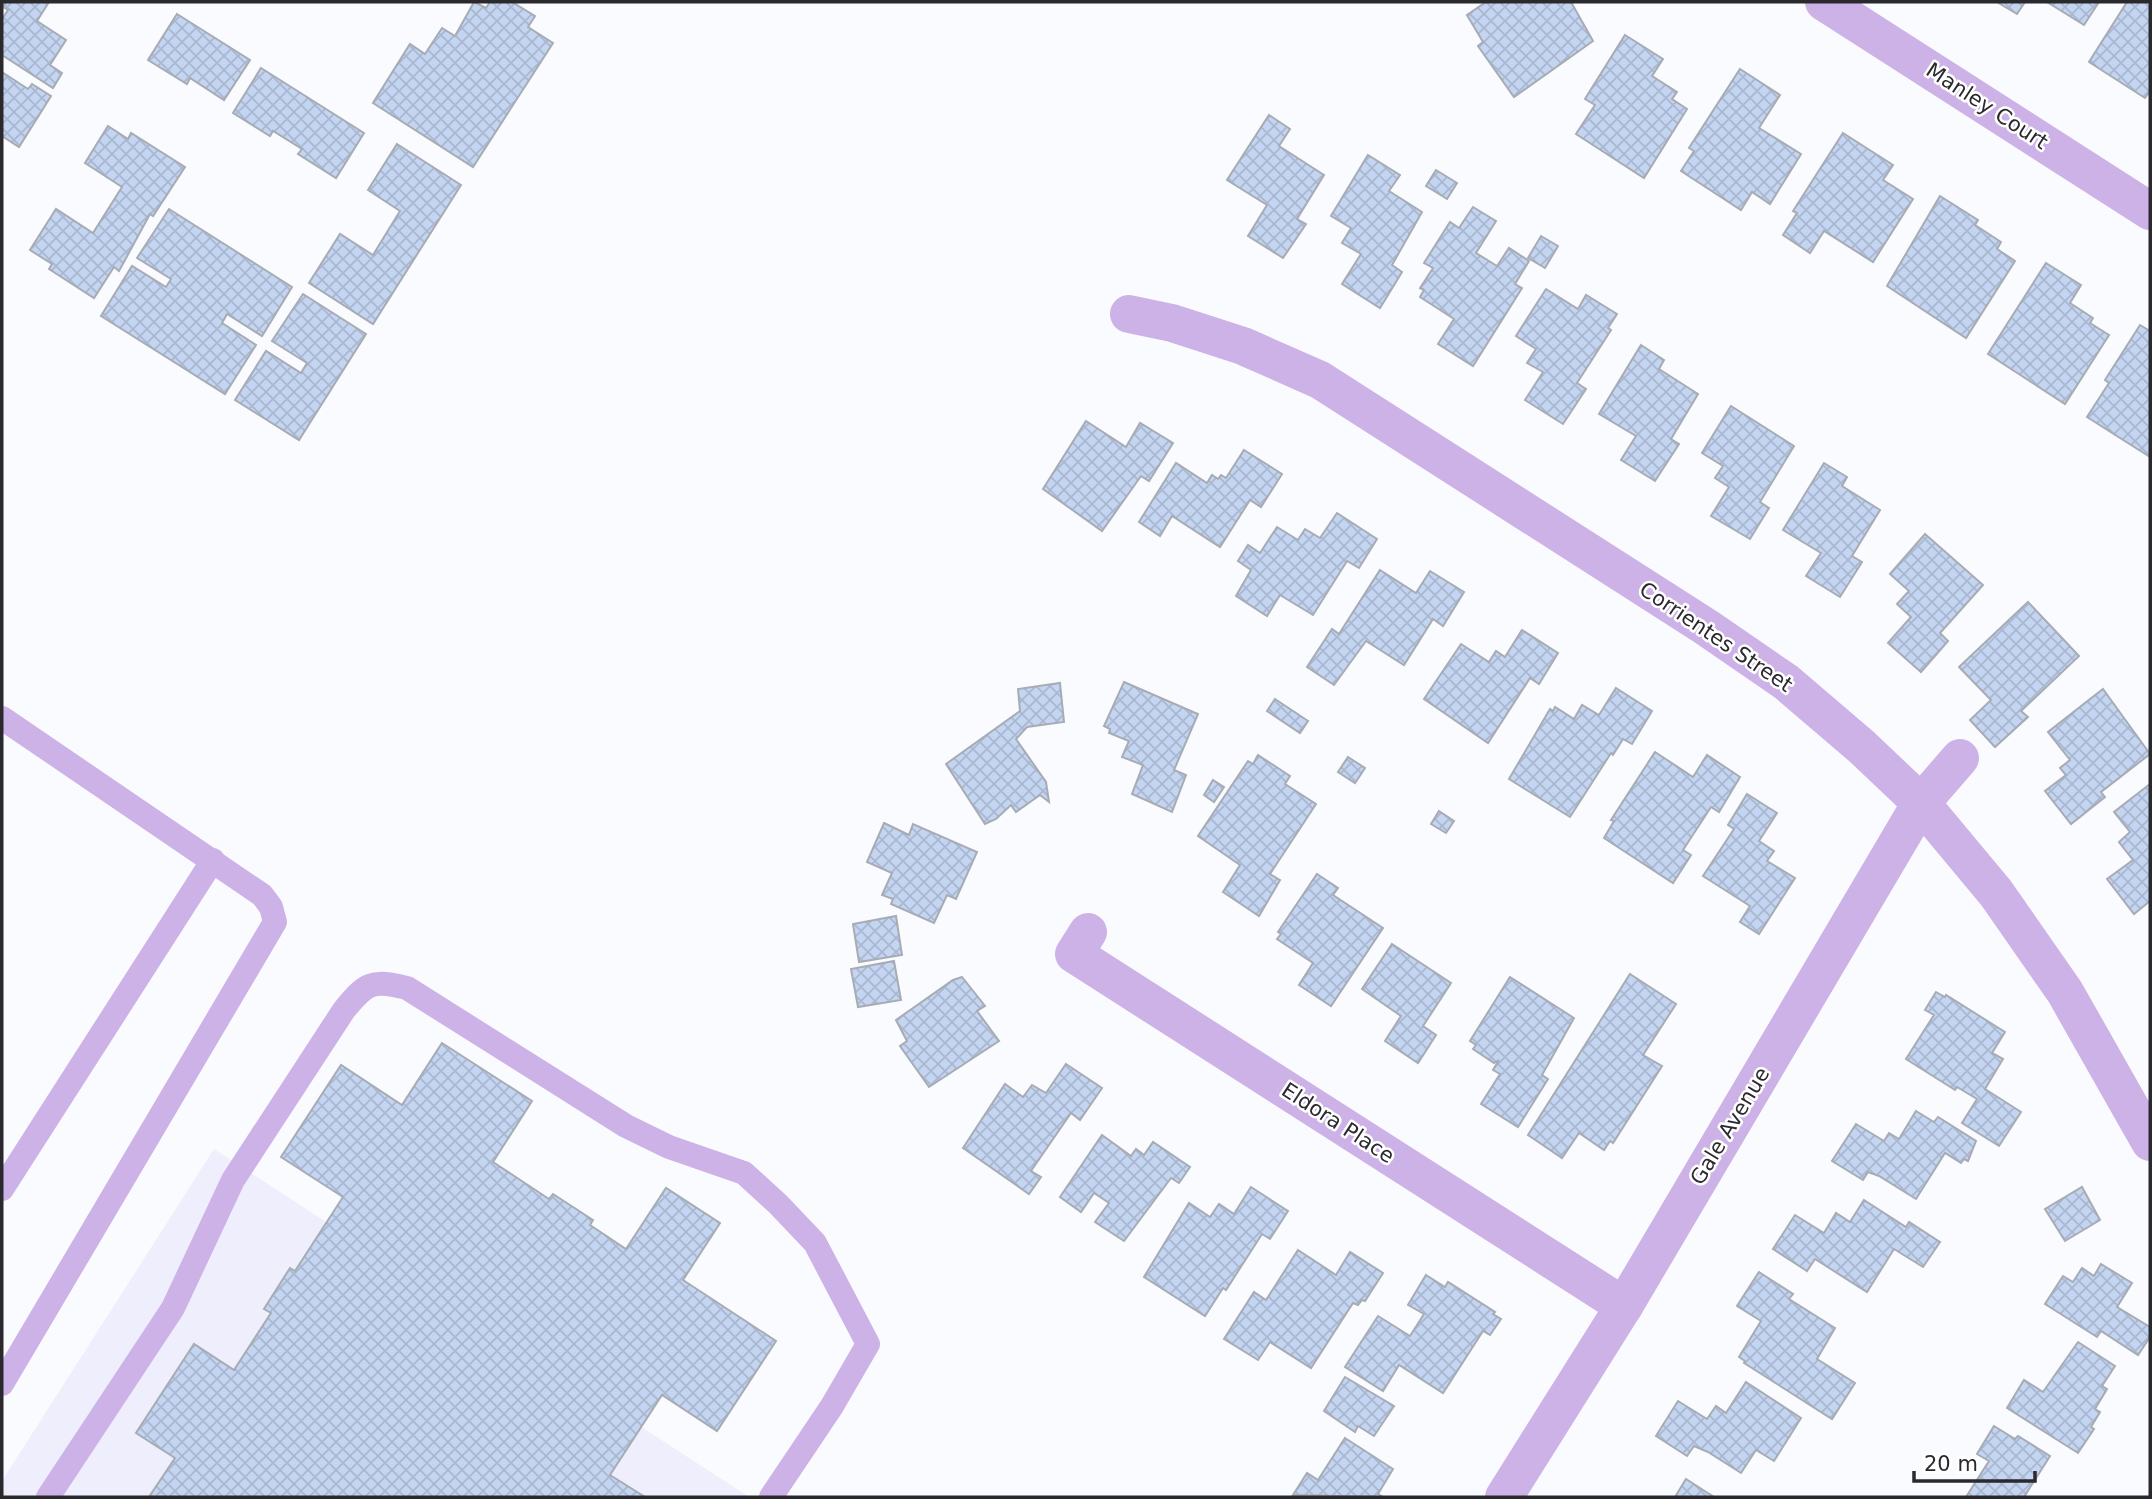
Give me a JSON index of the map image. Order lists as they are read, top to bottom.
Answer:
{
  "streets": {
    "street": [
      "Manley Court",
      "Corrientes Street",
      "Eldora Place",
      "Gale Avenue"
    ]
  },
  "crossings": [
    ["Corrientes Street", "Gale Avenue"],
    ["Eldora Place", "Gale Avenue"]
  ],
  "scale_bar": "20 m"
}
